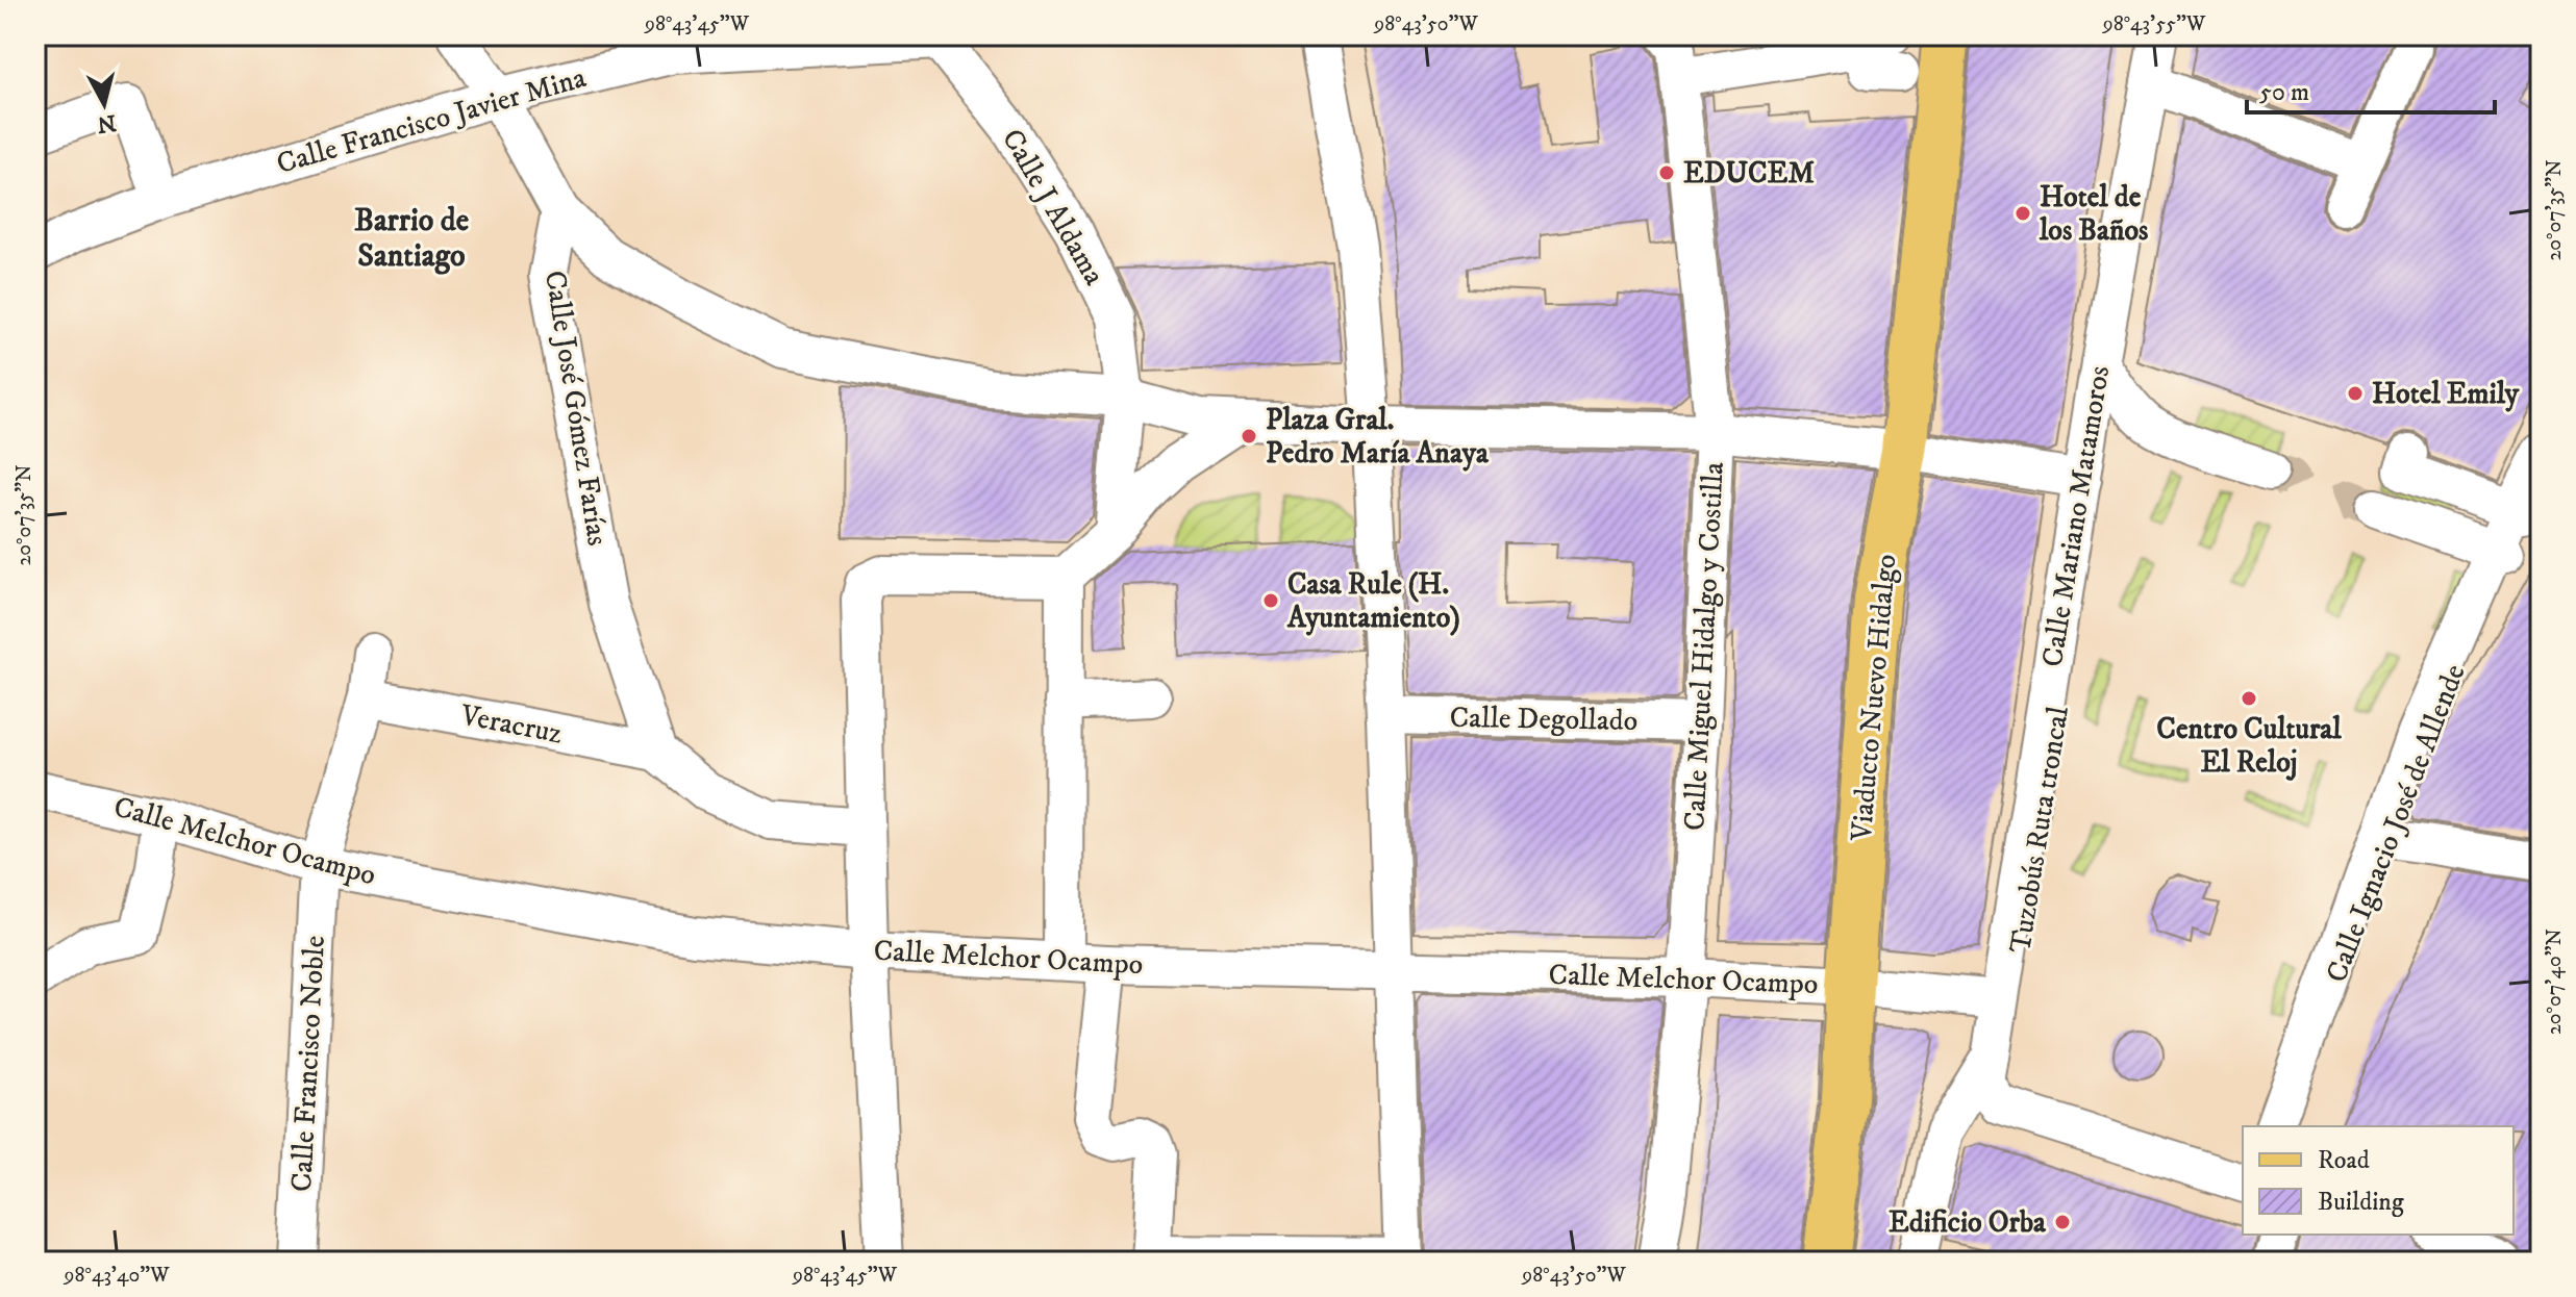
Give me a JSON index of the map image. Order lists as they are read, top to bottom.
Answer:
{
  "streets": {
    "main road": ["Viaducto Nuevo Hidalgo"],
    "street": [
      "Calle Francisco Javier Mina",
      "Calle J Aldama",
      "Calle José Gómez Farías",
      "Calle Mariano Matamoros",
      "Calle Miguel Hidalgo y Costilla",
      "Calle Degollado",
      "Veracruz",
      "Calle Ignacio José de Allende",
      "Tuzobús Ruta troncal",
      "Calle Melchor Ocampo",
      "Calle Francisco Noble"
    ]
  },
  "crossings": [
    ["Calle Francisco Javier Mina", "Calle J Aldama"],
    ["Calle José Gómez Farías", "Veracruz"],
    ["Calle Mariano Matamoros", "Tuzobús Ruta troncal"],
    ["Calle Mariano Matamoros", "Calle Melchor Ocampo"],
    ["Calle Miguel Hidalgo y Costilla", "Calle Degollado"],
    ["Calle Miguel Hidalgo y Costilla", "Calle Melchor Ocampo"],
    ["Viaducto Nuevo Hidalgo", "Calle Melchor Ocampo"],
    ["Veracruz", "Calle Francisco Noble"],
    ["Tuzobús Ruta troncal", "Calle Melchor Ocampo"],
    ["Calle Melchor Ocampo", "Calle Francisco Noble"]
  ],
  "districts": ["Barrio de Santiago"],
  "places": [
    "EDUCEM",
    "Hotel de los Baños",
    "Hotel Emily",
    "Plaza Gral. Pedro María Anaya",
    "Casa Rule (H. Ayuntamiento)",
    "Centro Cultural El Reloj",
    "Edificio Orba"
  ],
  "legend": ["Road", "Building"],
  "scale_bar": "50 m",
  "north": "bottom",
  "coordinates": [
    "98°43'45\"W",
    "98°43'50\"W",
    "98°43'55\"W",
    "20°07'35\"N",
    "20°07'40\"N",
    "98°43'40\"W"
  ]
}
